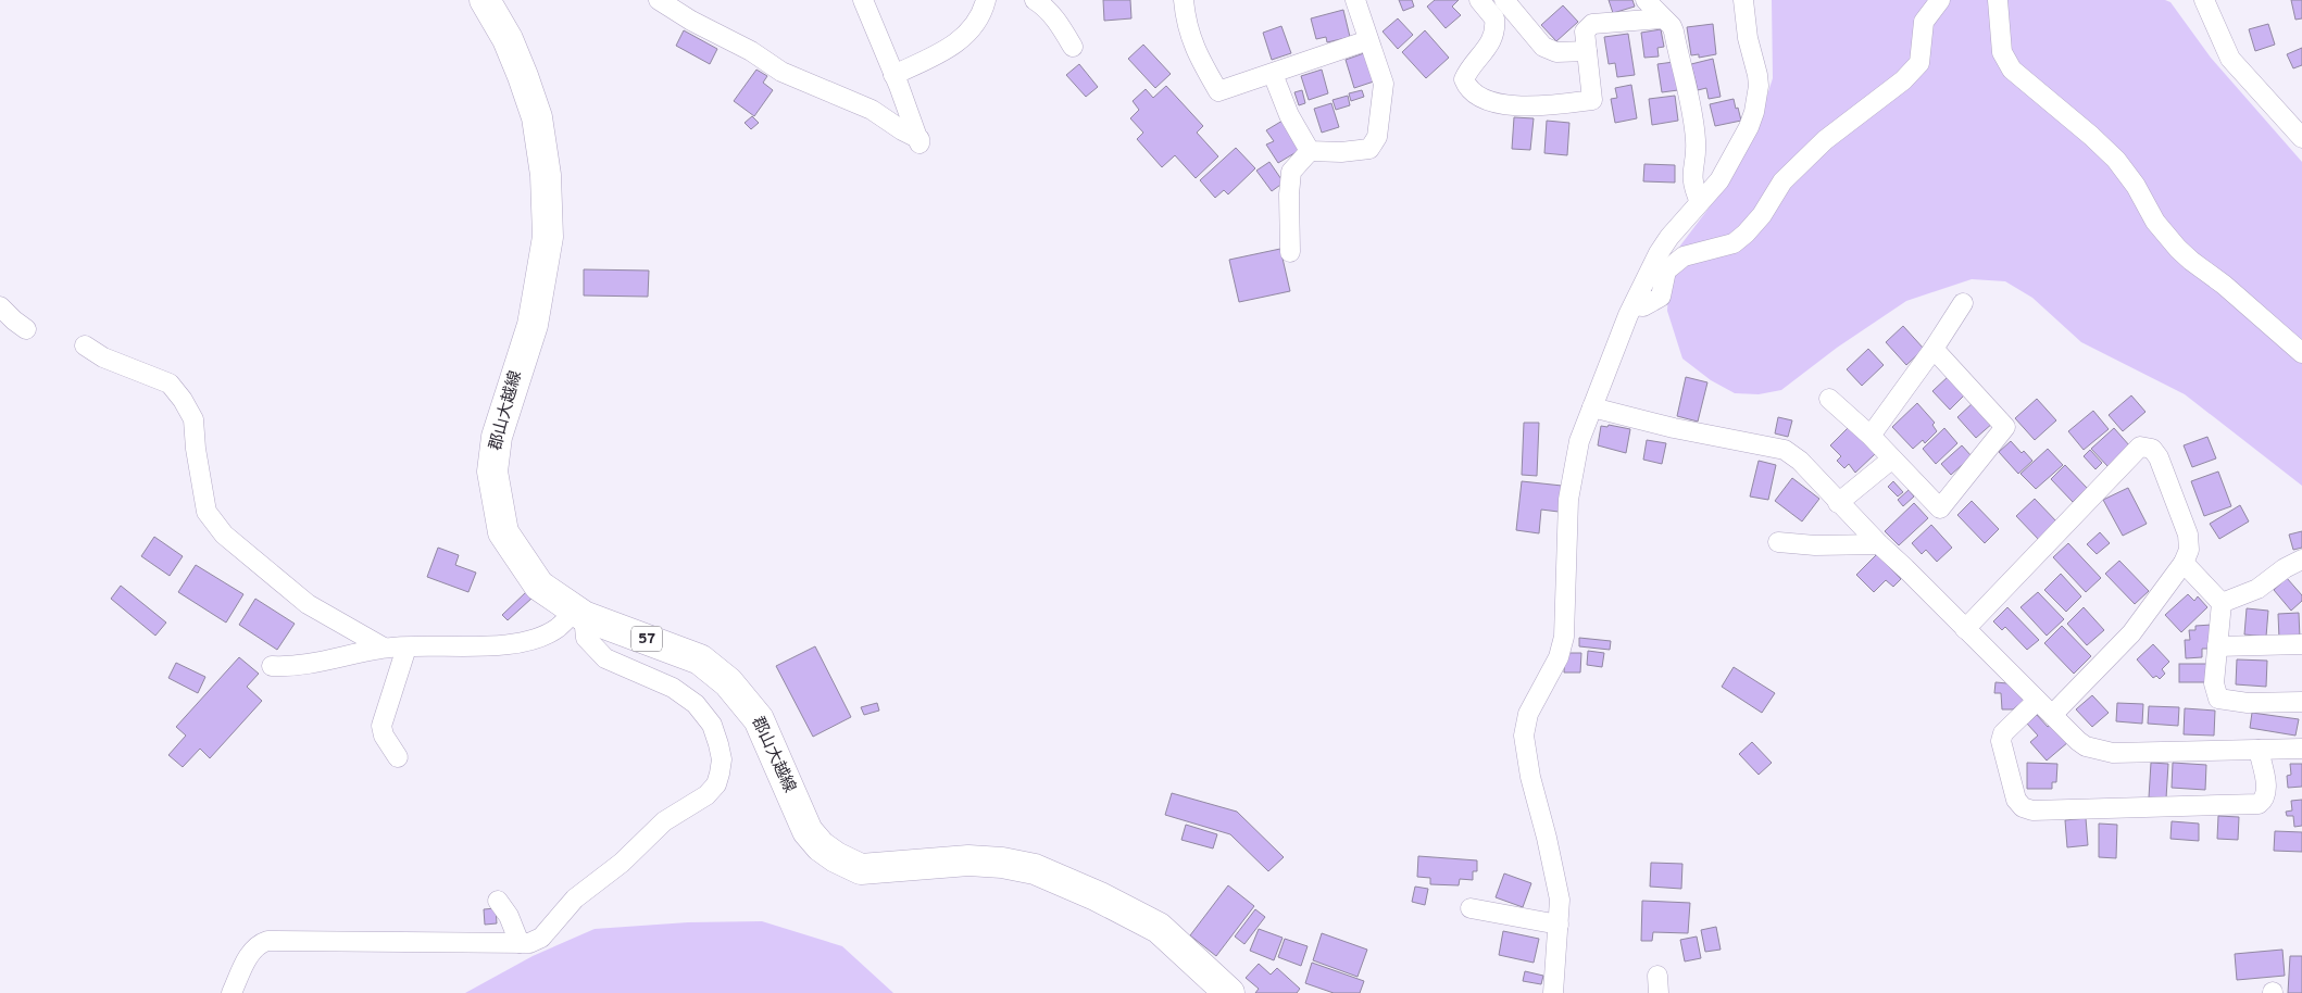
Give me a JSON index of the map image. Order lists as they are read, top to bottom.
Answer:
{
  "streets": {
    "main road": ["郡山大越線", "57"]
  }
}
